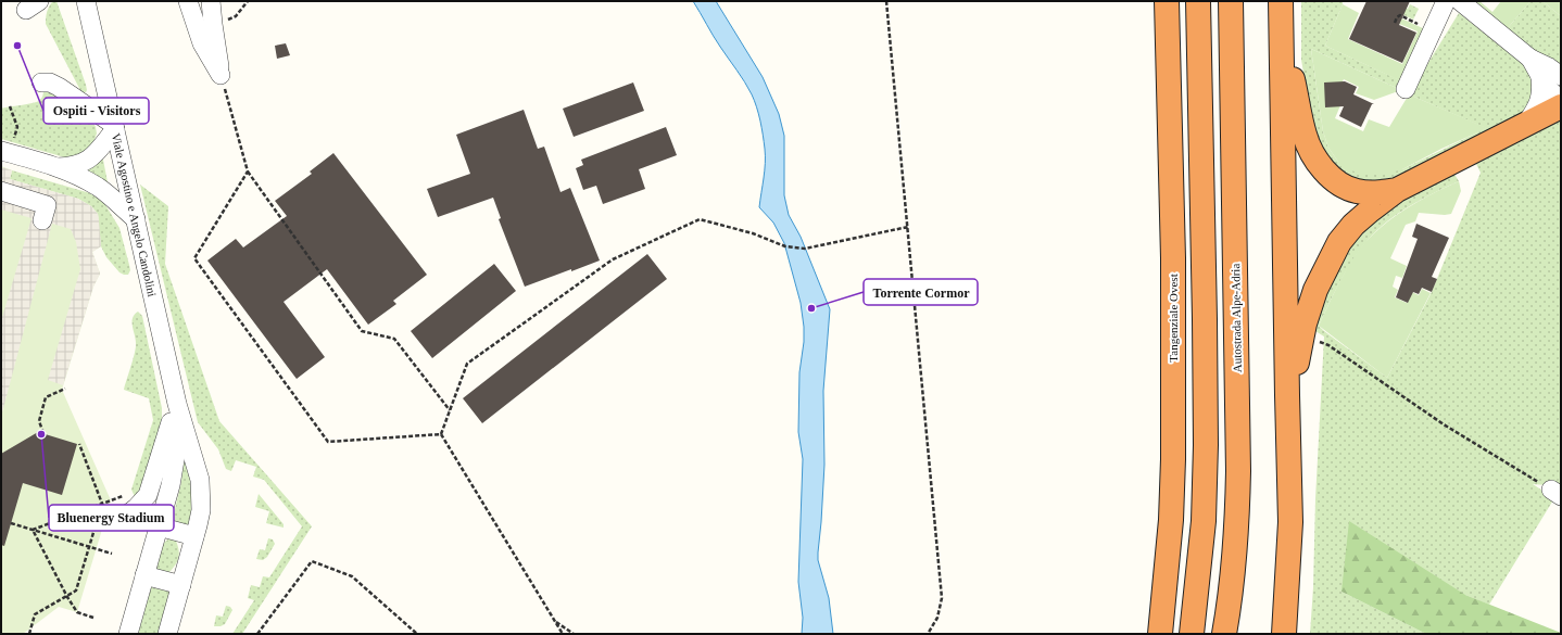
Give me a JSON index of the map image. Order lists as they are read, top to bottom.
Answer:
{
  "streets": {
    "highway": ["Tangenziale Ovest", "Autostrada Alpe-Adria"],
    "street": ["Viale Agostino e Angelo Candolini"]
  },
  "places": ["Ospiti - Visitors", "Torrente Cormor", "Bluenergy Stadium"]
}
